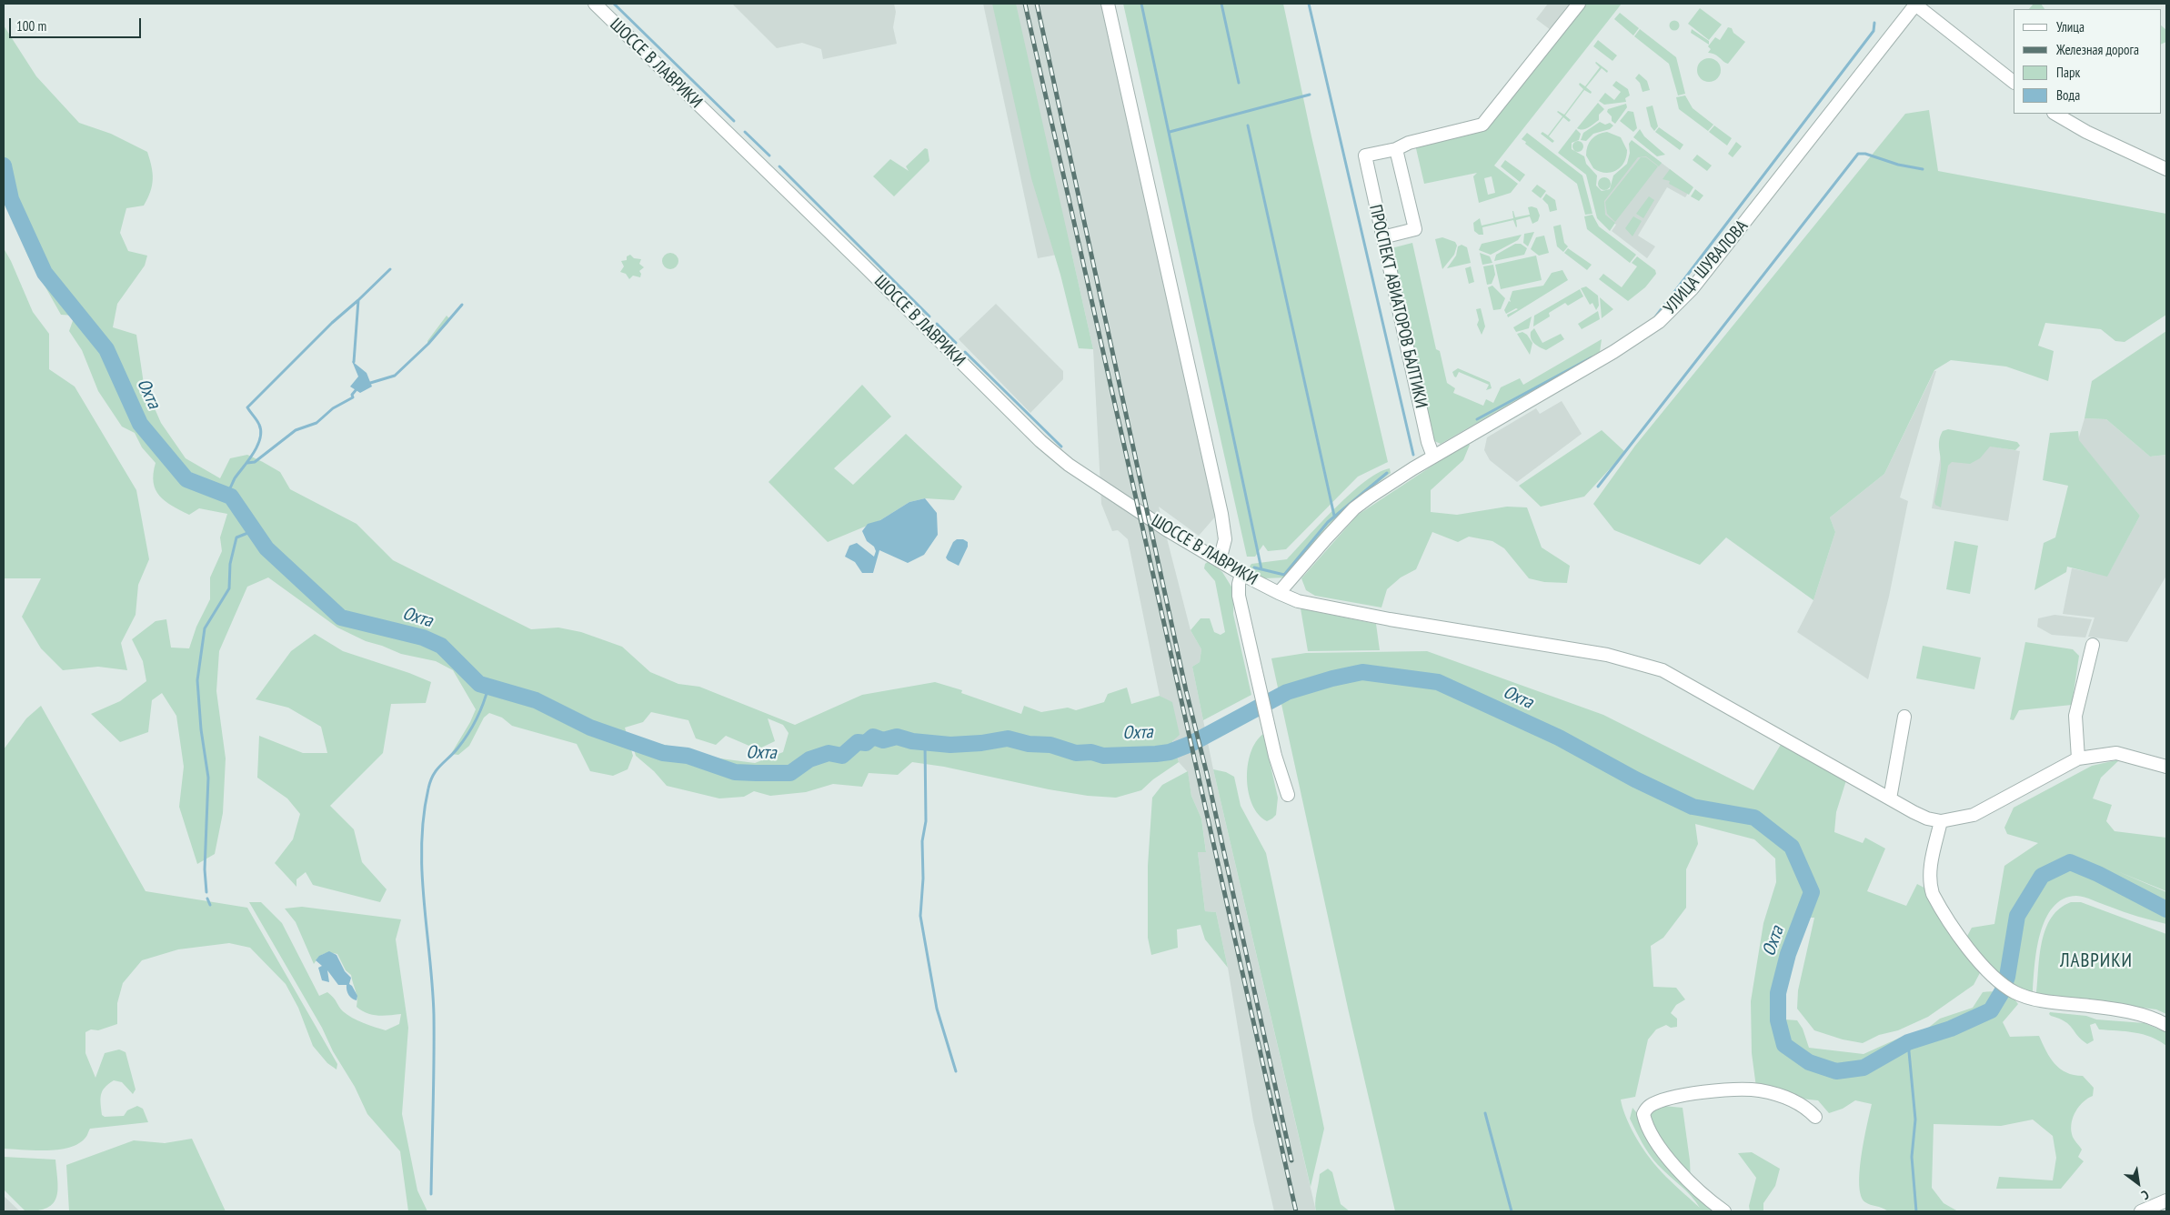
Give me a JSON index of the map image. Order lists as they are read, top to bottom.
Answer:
{
  "streets": {
    "street": ["ШОССЕ В ЛАВРИКИ", "УЛИЦА ШУВАЛОВА", "ПРОСПЕКТ АВИАТОРОВ БАЛТИКИ"]
  },
  "crossings": [
    ["ШОССЕ В ЛАВРИКИ", "УЛИЦА ШУВАЛОВА"],
    ["УЛИЦА ШУВАЛОВА", "ПРОСПЕКТ АВИАТОРОВ БАЛТИКИ"]
  ],
  "districts": ["ЛАВРИКИ"],
  "water": ["Охта"],
  "legend": [
    "Улица",
    "Железная дорога",
    "Парк",
    "Вода"
  ],
  "scale_bar": "100 m",
  "north": "bottom right"
}
